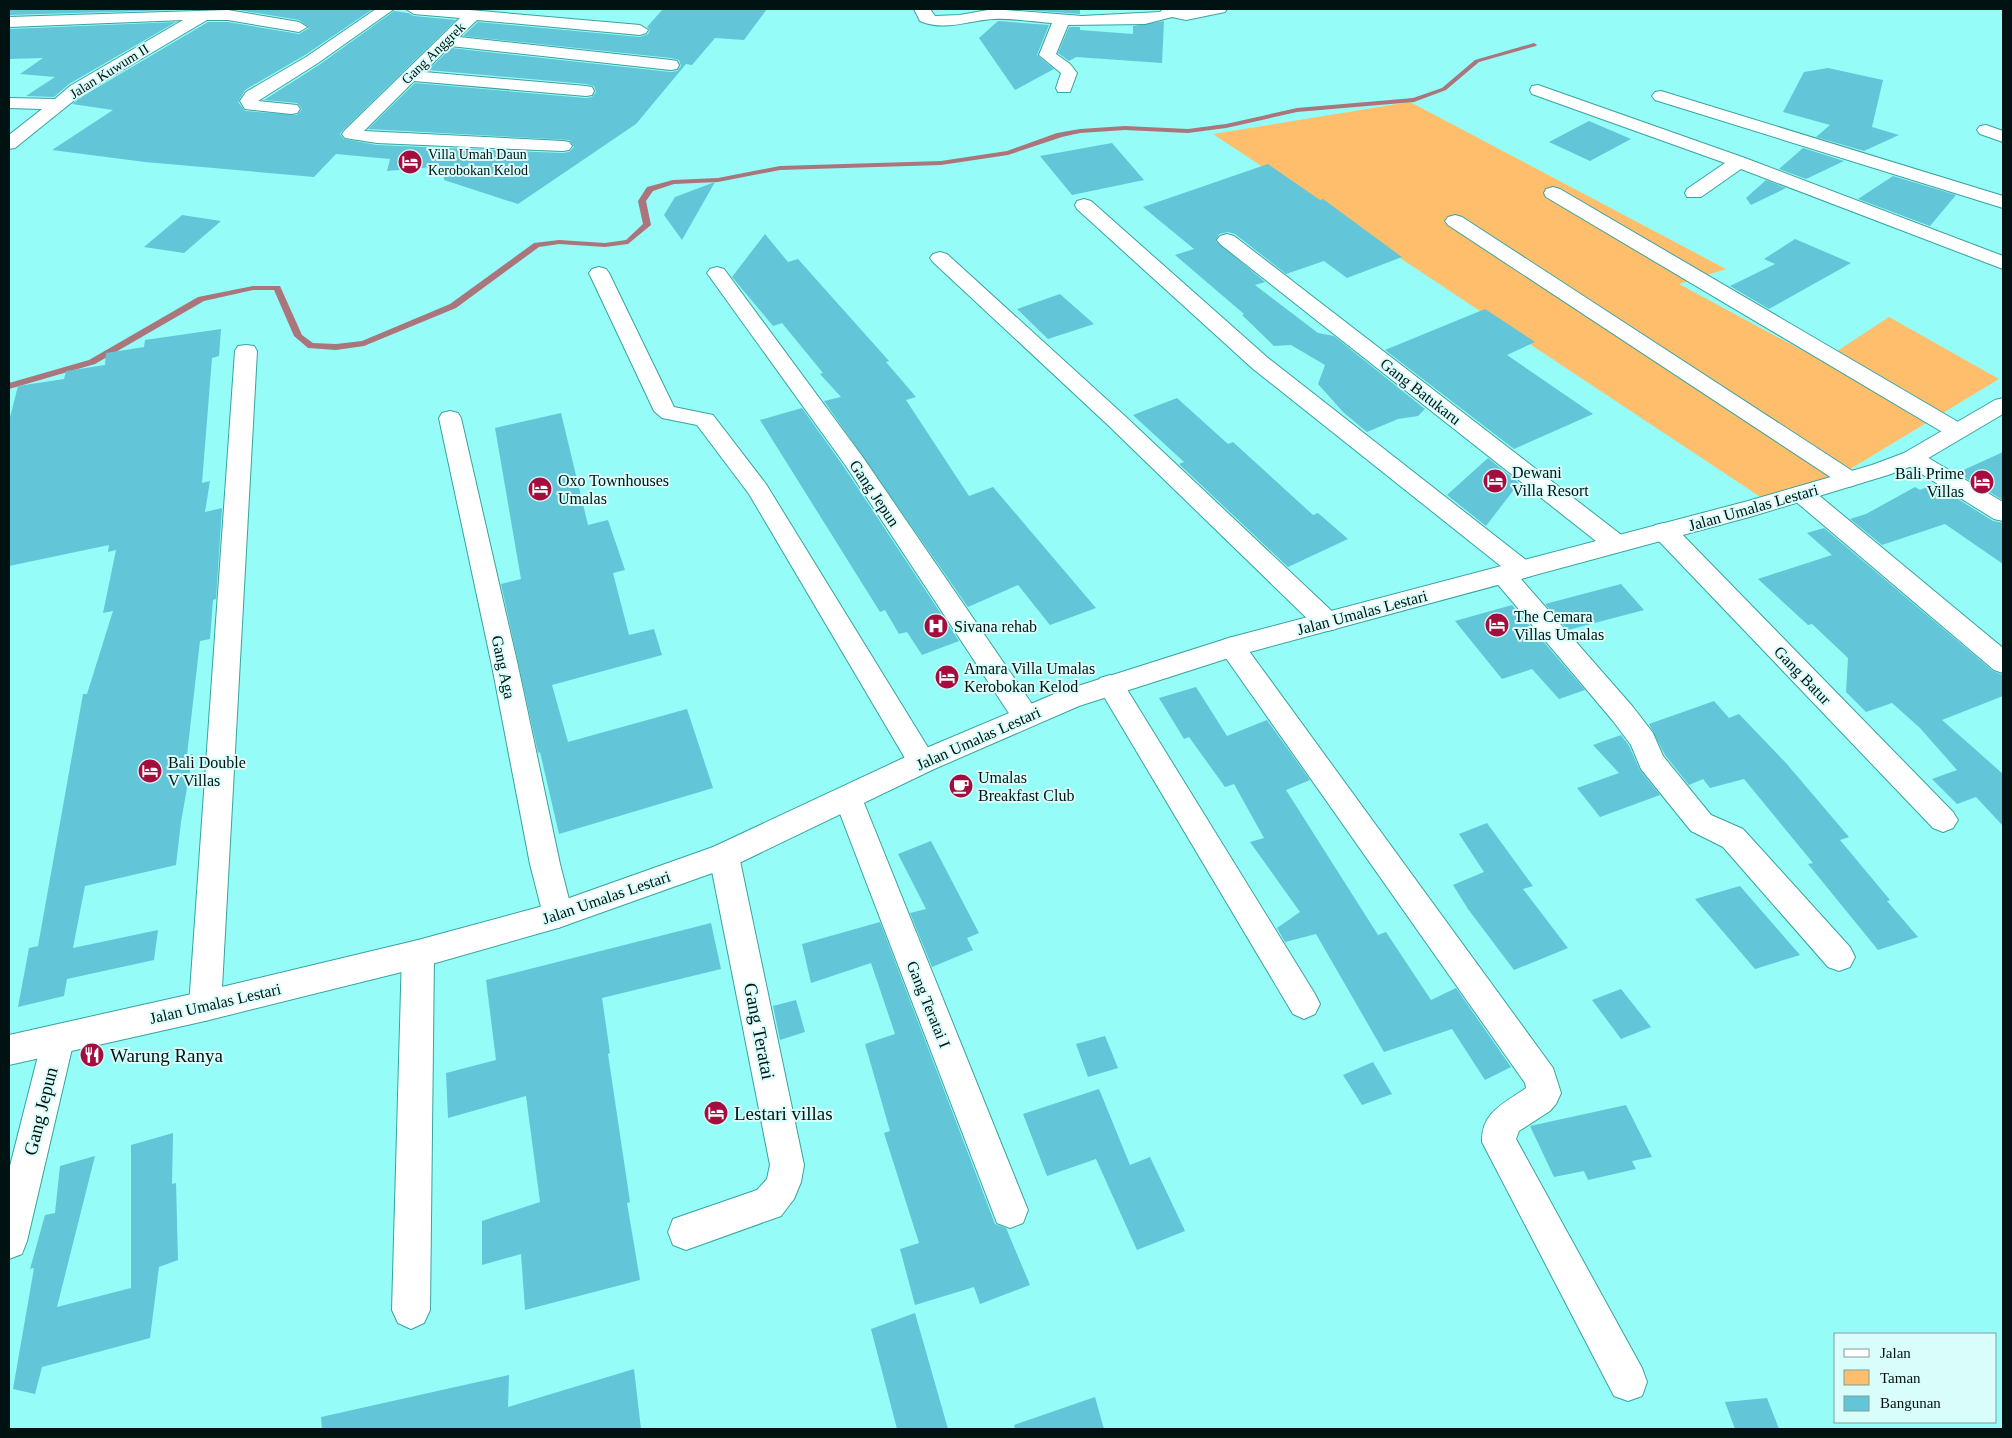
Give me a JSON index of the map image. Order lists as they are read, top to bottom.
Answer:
{
  "streets": {
    "street": [
      "Gang Anggrek",
      "Jalan Kuwum II",
      "Gang Batukaru",
      "Gang Jepun",
      "Jalan Umalas Lestari",
      "Gang Aga",
      "Gang Batur",
      "Gang Teratai I",
      "Gang Teratai"
    ]
  },
  "crossings": [
    ["Gang Batukaru", "Jalan Umalas Lestari"],
    ["Gang Jepun", "Jalan Umalas Lestari"],
    ["Jalan Umalas Lestari", "Gang Aga"],
    ["Jalan Umalas Lestari", "Gang Batur"],
    ["Jalan Umalas Lestari", "Gang Teratai I"],
    ["Jalan Umalas Lestari", "Gang Teratai"]
  ],
  "places": {
    "hotel": [
      "Villa Umah Daun Kerobokan Kelod",
      "Dewani Villa Resort",
      "Bali Prime Villas",
      "Oxo Townhouses Umalas",
      "The Cemara Villas Umalas",
      "Amara Villa Umalas Kerobokan Kelod",
      "Bali Double V Villas",
      "Lestari villas"
    ],
    "hospital": ["Sivana rehab"],
    "cafe": ["Umalas Breakfast Club"],
    "restaurant": ["Warung Ranya"]
  },
  "legend": ["Jalan", "Taman", "Bangunan"]
}
